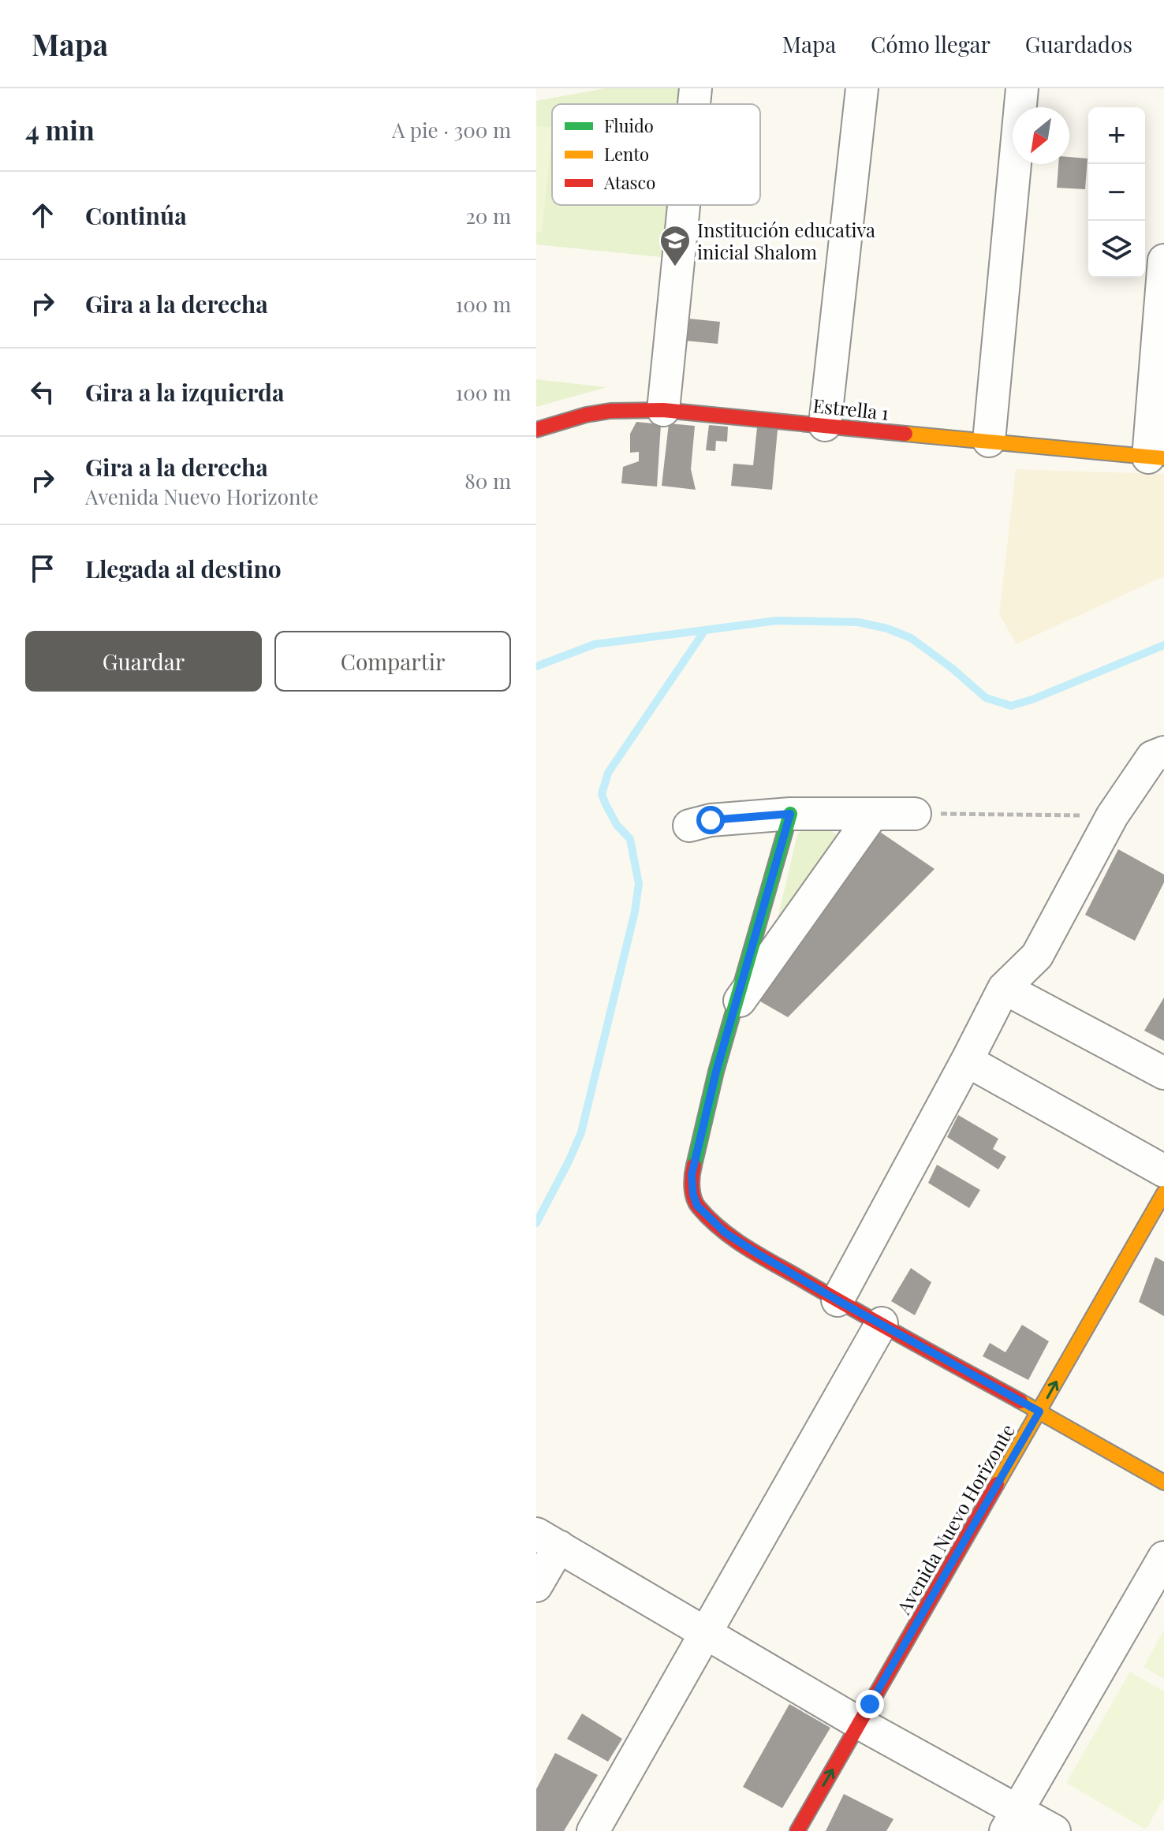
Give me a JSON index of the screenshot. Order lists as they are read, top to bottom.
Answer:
{
  "streets": {
    "street": ["Estrella 1", "Avenida Nuevo Horizonte"]
  },
  "one_way": ["Avenida Nuevo Horizonte"],
  "places": {
    "school or university": ["Institución educativa inicial Shalom"]
  },
  "legend": ["Fluido", "Lento", "Atasco"],
  "north": "bottom left",
  "page": {
    "header": "Mapa",
    "nav": ["Mapa", "Cómo llegar", "Guardados"],
    "heading": ["4 min", "A pie · 300 m"],
    "map_buttons": ["+", "−"],
    "list": [
      ["Continúa", "20 m"],
      ["Gira a la derecha", "100 m"],
      ["Gira a la izquierda", "100 m"],
      ["Gira a la derecha", "Avenida Nuevo Horizonte", "80 m"],
      "Llegada al destino"
    ],
    "buttons": ["Guardar", "Compartir"]
  }
}
